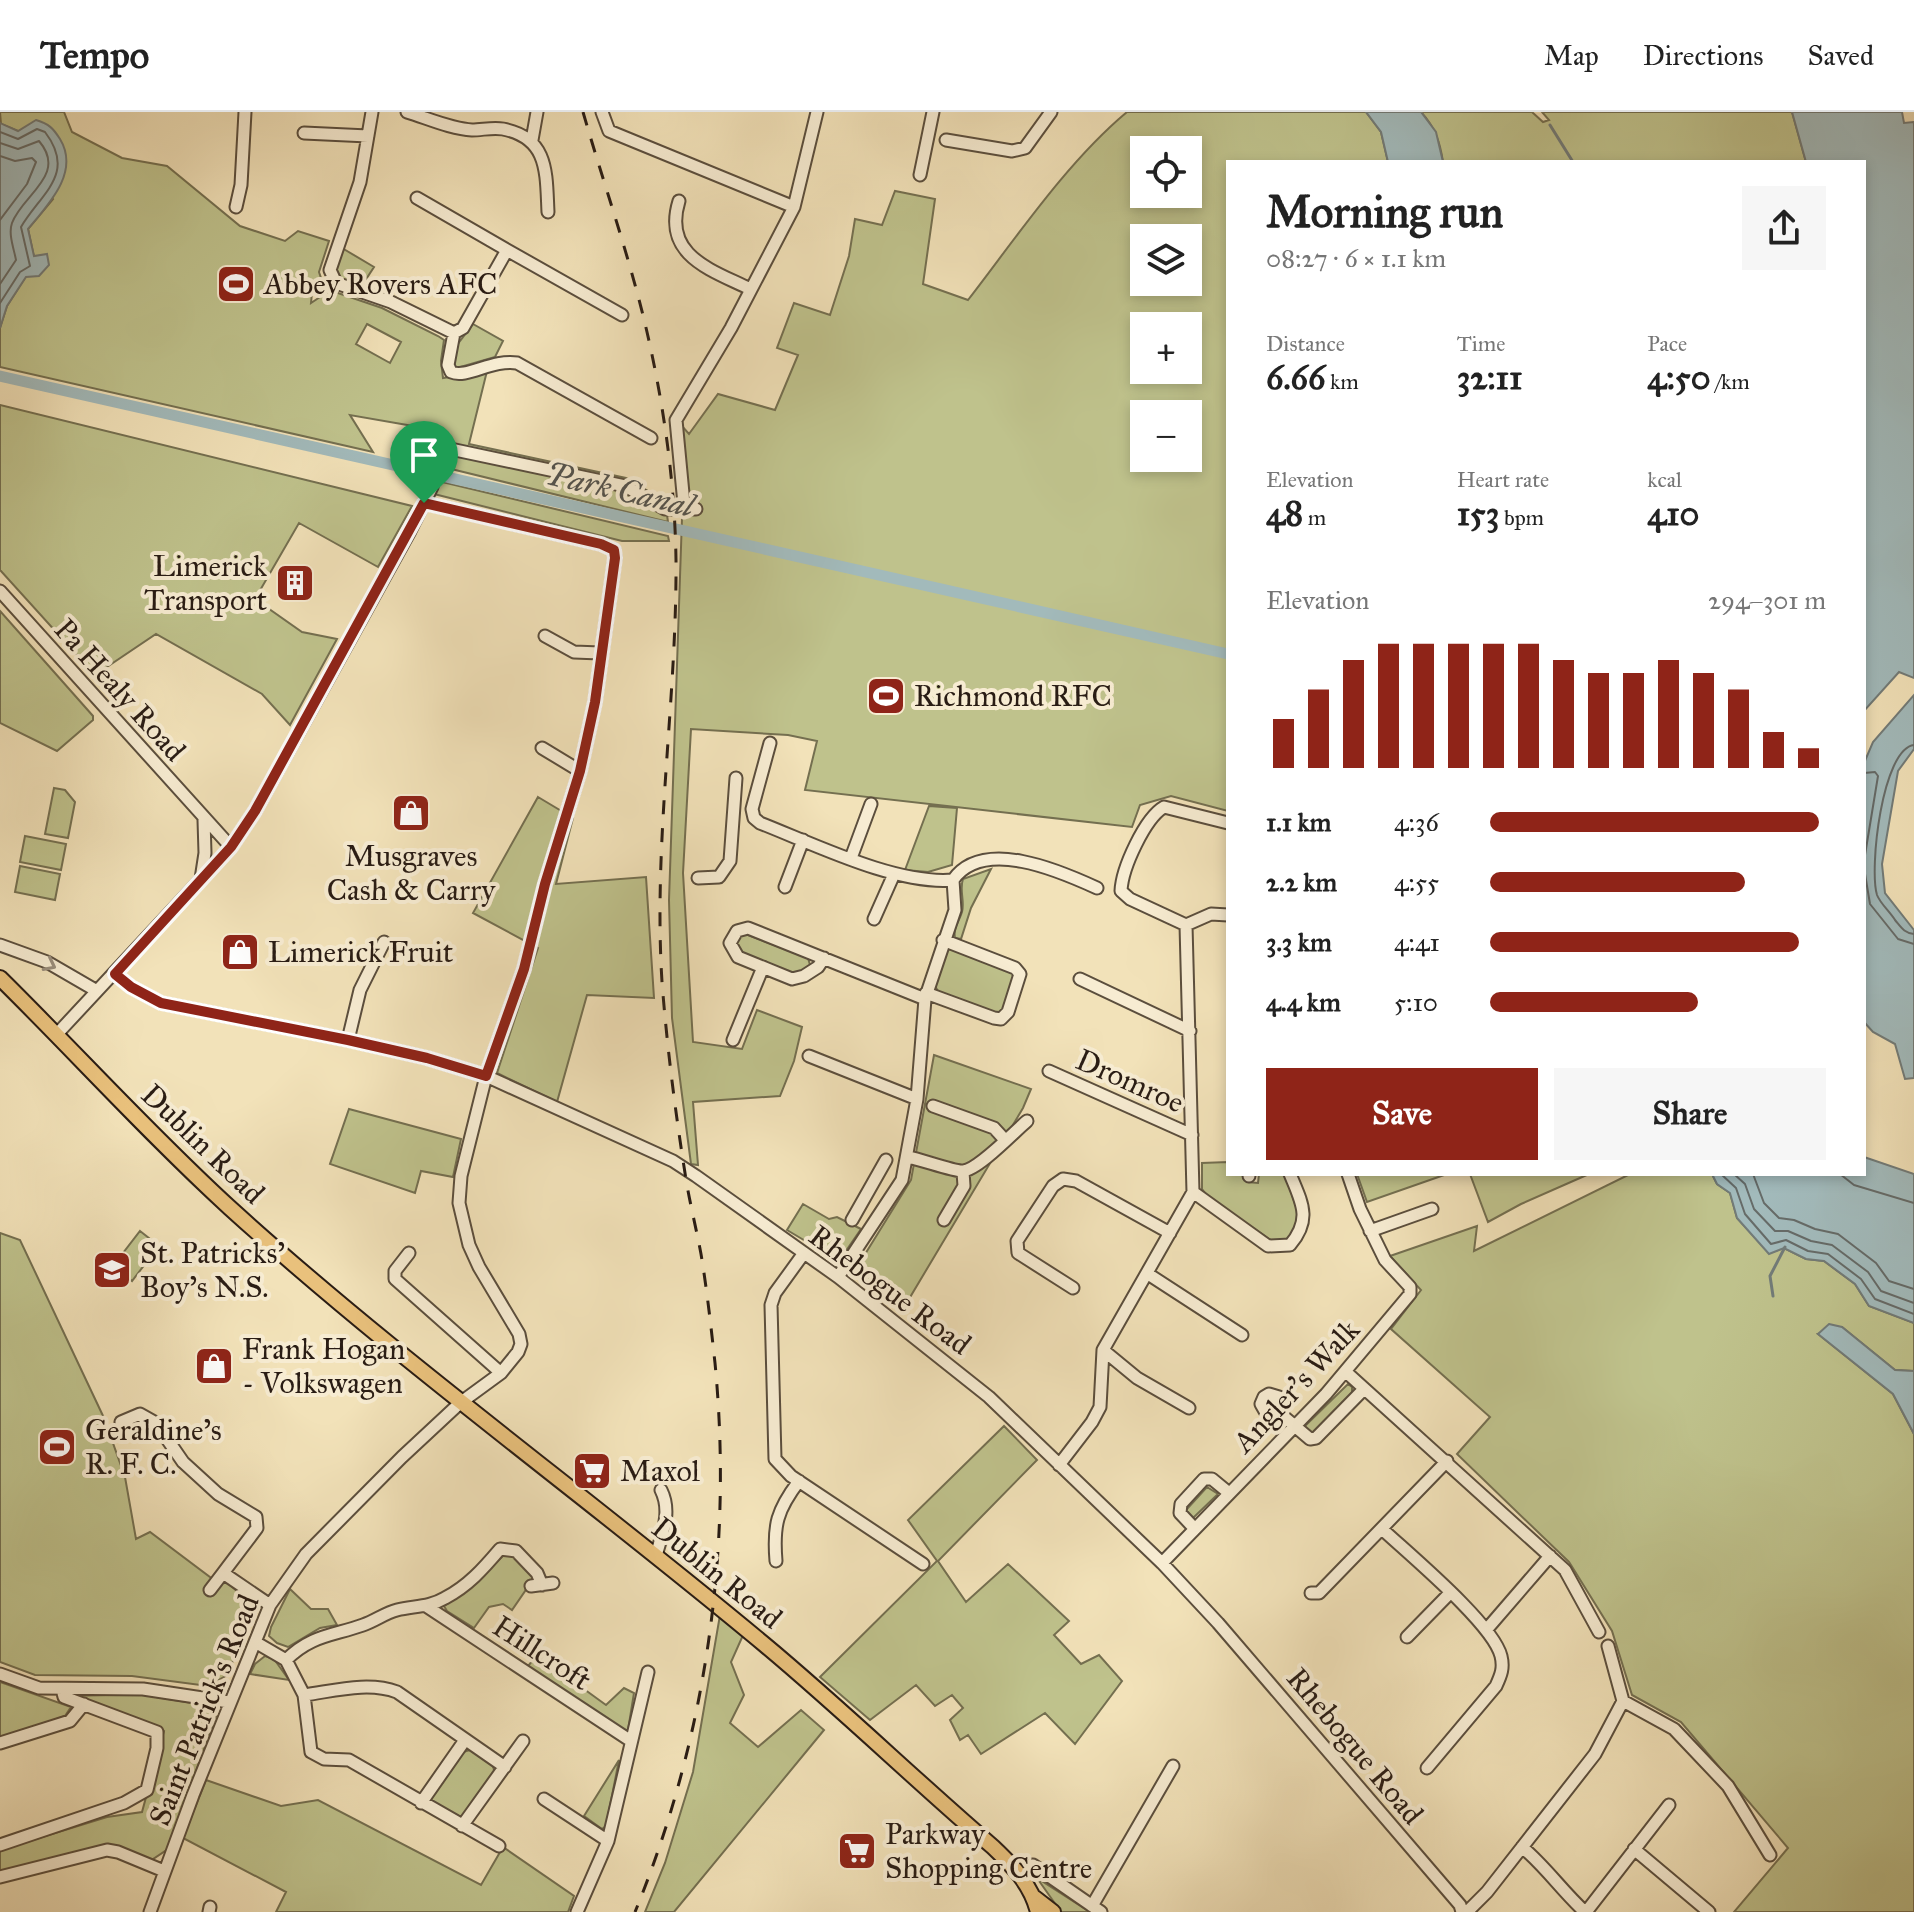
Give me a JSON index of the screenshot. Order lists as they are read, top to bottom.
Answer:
{
  "streets": {
    "main road": ["Dublin Road"],
    "street": [
      "Pa Healy Road",
      "Dromroe",
      "Rhebogue Road",
      "Angler's Walk",
      "Hillcroft",
      "Saint Patrick's Road"
    ]
  },
  "crossings": [
    ["Dublin Road", "Saint Patrick's Road"],
    ["Rhebogue Road", "Angler's Walk"]
  ],
  "water": ["Park Canal"],
  "places": {
    "sports": ["Abbey Rovers AFC", "Richmond RFC", "Geraldine's R. F. C."],
    "building": ["Limerick Transport"],
    "shop": ["Musgraves Cash & Carry", "Limerick Fruit", "Frank Hogan - Volkswagen"],
    "school or university": ["St. Patricks' Boy's N.S."],
    "supermarket": ["Maxol", "Parkway Shopping Centre"]
  },
  "page": {
    "header": "Tempo",
    "nav": ["Map", "Directions", "Saved"],
    "map_buttons": ["+", "−"],
    "heading": ["Morning run", "08:27 · 6 × 1.1 km"],
    "stats": [
      ["Distance", "6.66 km"],
      ["Time", "32:11"],
      ["Pace", "4:50 /km"],
      ["Elevation", "48 m"],
      ["Heart rate", "153 bpm"],
      ["kcal", "410"]
    ],
    "chart": ["Elevation", "294–301 m"],
    "list": [
      {
        "name": "1.1 km",
        "note": "4:36"
      },
      {
        "name": "2.2 km",
        "note": "4:55"
      },
      {
        "name": "3.3 km",
        "note": "4:41"
      },
      {
        "name": "4.4 km",
        "note": "5:10"
      }
    ],
    "buttons": ["Save", "Share"]
  }
}
